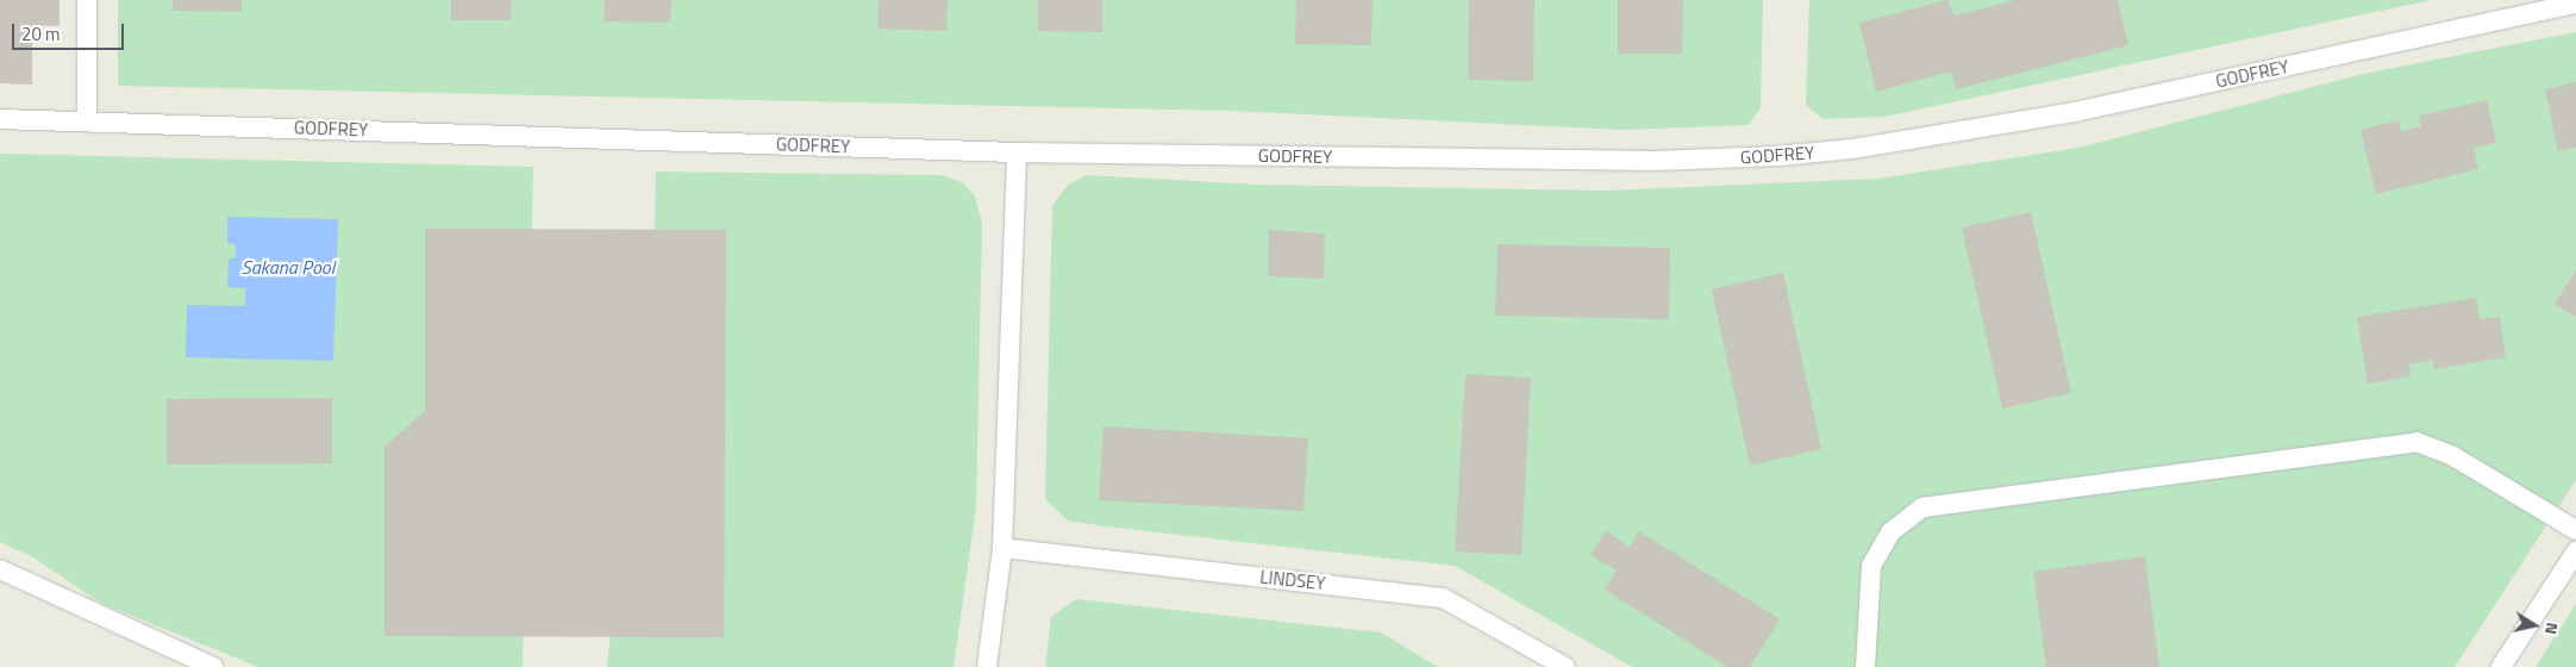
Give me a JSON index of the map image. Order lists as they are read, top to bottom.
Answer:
{
  "streets": {
    "lane": ["GODFREY", "LINDSEY"]
  },
  "water": ["Sakana Pool"],
  "scale_bar": "20 m",
  "north": "right"
}
